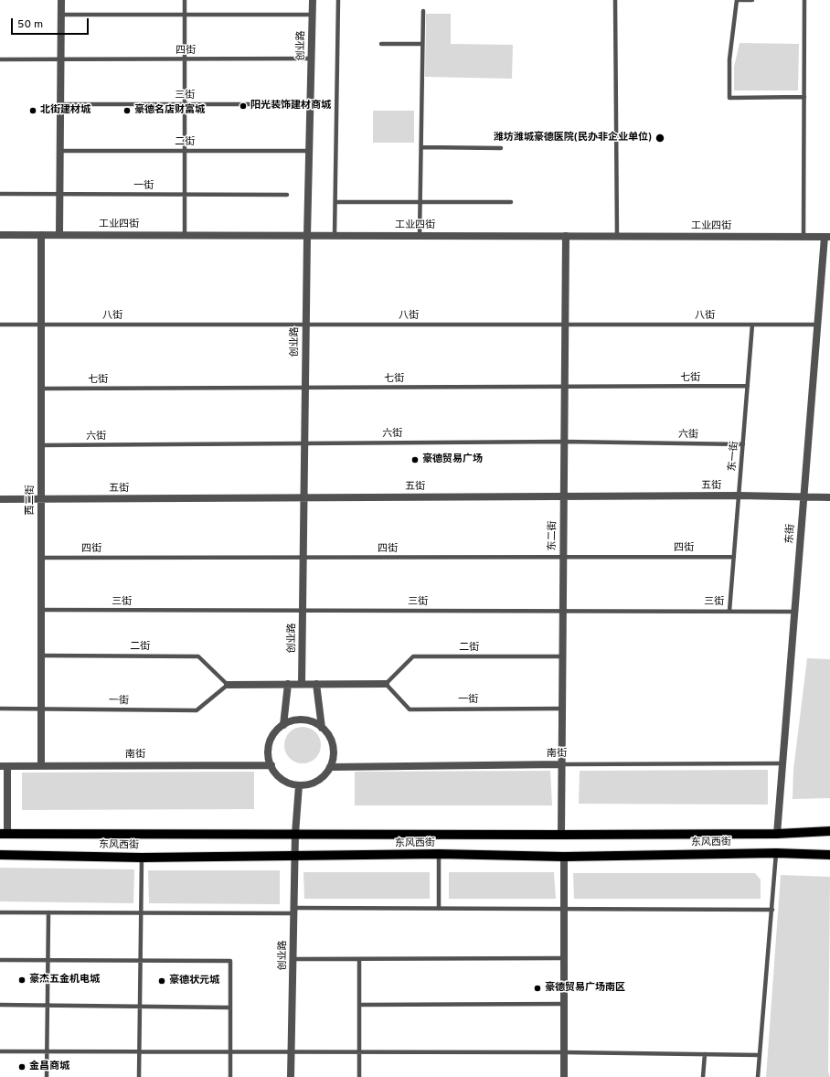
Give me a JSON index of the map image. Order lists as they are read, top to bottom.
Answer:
{
  "streets": {
    "main road": ["东风西街"],
    "street": [
      "创业路",
      "工业四街",
      "五街",
      "西二街",
      "东街",
      "东二街",
      "南街"
    ],
    "lane": [
      "四街",
      "三街",
      "二街",
      "一街",
      "八街",
      "七街",
      "六街",
      "东一街"
    ]
  },
  "crossings": [
    ["创业路", "四街"],
    ["创业路", "三街"],
    ["创业路", "二街"],
    ["创业路", "工业四街"],
    ["创业路", "八街"],
    ["创业路", "七街"],
    ["创业路", "六街"],
    ["创业路", "五街"],
    ["创业路", "南街"],
    ["创业路", "东风西街"],
    ["四街", "东一街"],
    ["四街", "西二街"],
    ["四街", "东二街"],
    ["三街", "东一街"],
    ["三街", "西二街"],
    ["三街", "东街"],
    ["三街", "东二街"],
    ["二街", "一街"],
    ["二街", "西二街"],
    ["二街", "东二街"],
    ["一街", "西二街"],
    ["一街", "东二街"],
    ["工业四街", "西二街"],
    ["工业四街", "东街"],
    ["工业四街", "东二街"],
    ["八街", "东一街"],
    ["八街", "西二街"],
    ["八街", "东街"],
    ["八街", "东二街"],
    ["七街", "东一街"],
    ["七街", "西二街"],
    ["七街", "东二街"],
    ["六街", "东一街"],
    ["六街", "西二街"],
    ["六街", "东二街"],
    ["东一街", "五街"],
    ["五街", "西二街"],
    ["五街", "东街"],
    ["五街", "东二街"],
    ["西二街", "南街"],
    ["东街", "南街"],
    ["东街", "东风西街"],
    ["东二街", "南街"],
    ["东二街", "东风西街"]
  ],
  "places": [
    "阳光装饰建材商城",
    "北街建材城",
    "豪德名店财富城",
    "潍坊潍城豪德医院(民办非企业单位)",
    "豪德贸易广场",
    "豪杰五金机电城",
    "豪德状元城",
    "豪德贸易广场南区",
    "金昌商城"
  ],
  "scale_bar": "50 m"
}
